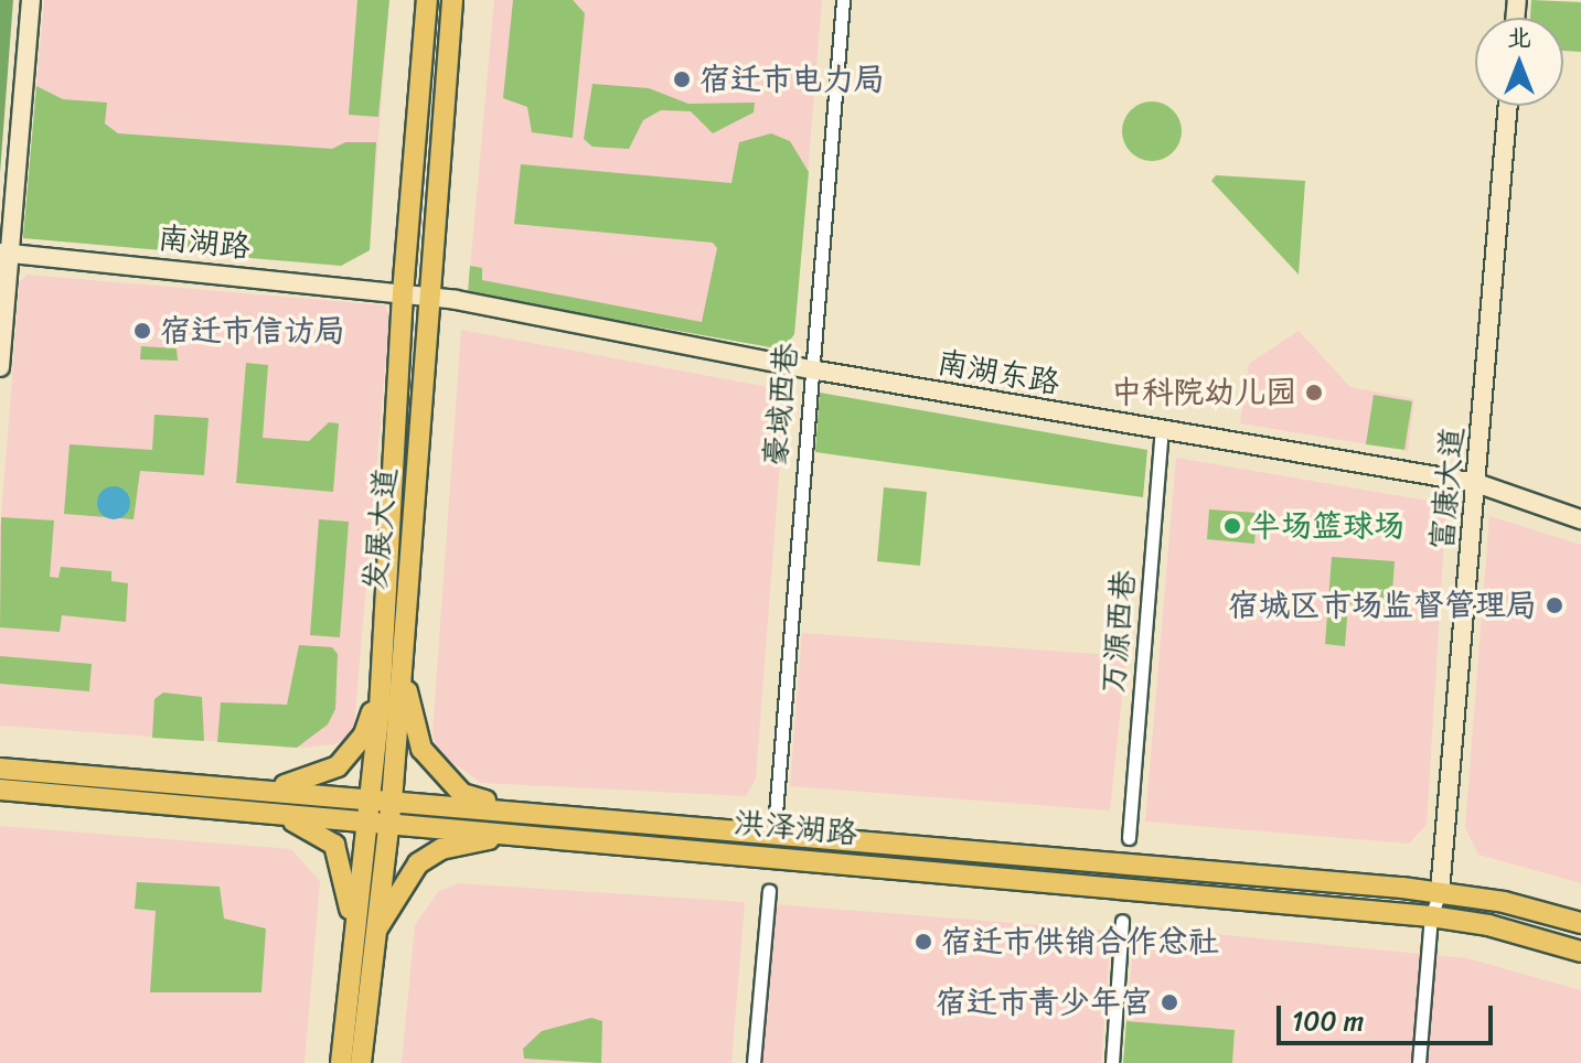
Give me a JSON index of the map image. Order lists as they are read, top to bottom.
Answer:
{
  "streets": {
    "main road": ["发展大道", "洪泽湖路"],
    "street": [
      "南湖路",
      "南湖东路",
      "豪域西巷",
      "富康大道",
      "万源西巷"
    ]
  },
  "crossings": [
    ["南湖路", "南湖东路"],
    ["南湖路", "发展大道"],
    ["南湖东路", "豪域西巷"],
    ["南湖东路", "富康大道"],
    ["南湖东路", "发展大道"],
    ["南湖东路", "万源西巷"],
    ["富康大道", "洪泽湖路"],
    ["发展大道", "洪泽湖路"]
  ],
  "places": [
    "宿迁市电力局",
    "宿迁市信访局",
    "中科院幼儿园",
    "半场篮球场",
    "宿城区市场监督管理局",
    "宿迁市供销合作总社",
    "宿迁市青少年宫"
  ],
  "scale_bar": "100 m",
  "north": "top"
}
